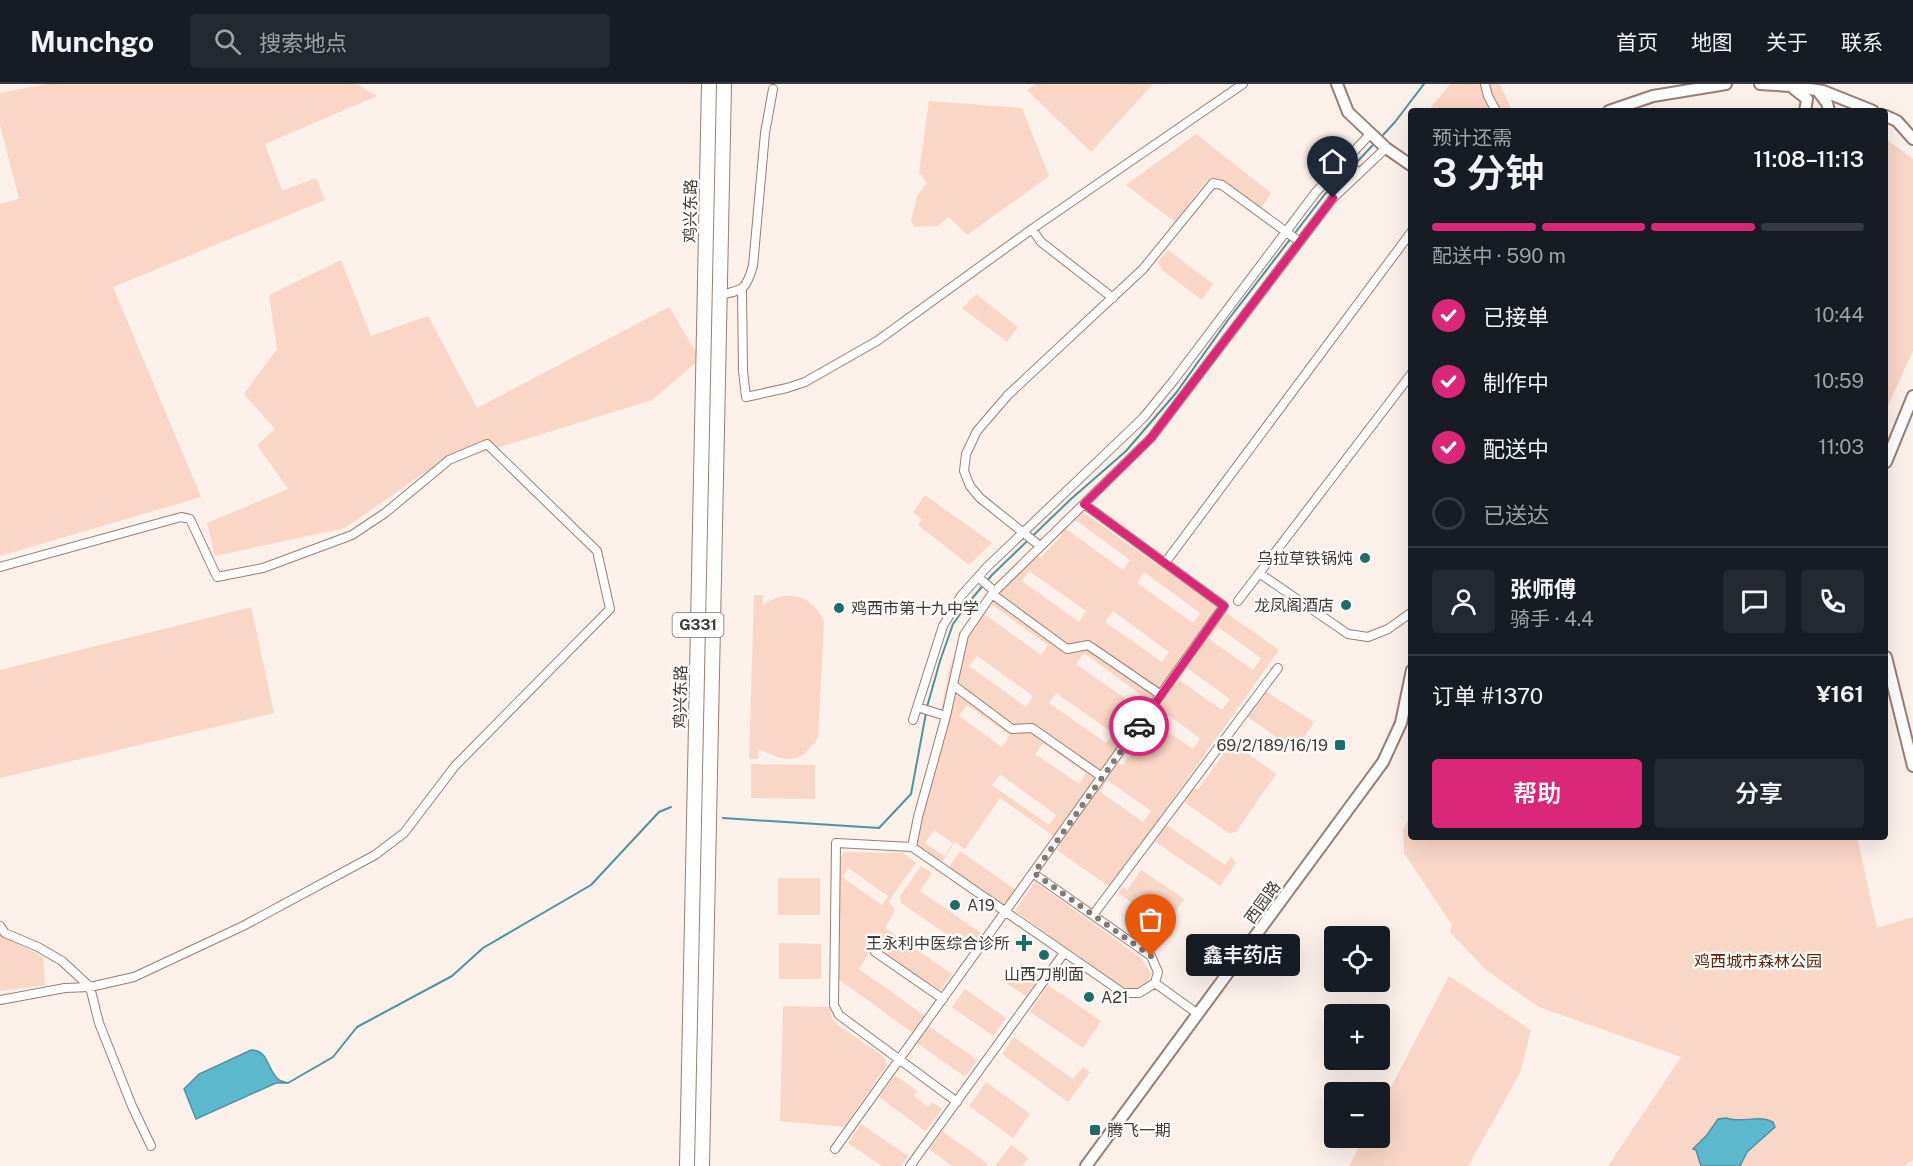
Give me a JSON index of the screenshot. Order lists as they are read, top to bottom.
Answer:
{
  "streets": {
    "highway": ["鸡兴东路", "G331"],
    "street": ["西园路"]
  },
  "parks": ["鸡西城市森林公园"],
  "places": {
    "other": [
      "乌拉草铁锅炖",
      "龙凤阁酒店",
      "鸡西市第十九中学",
      "A19",
      "山西刀削面",
      "鑫丰药店",
      "A21"
    ],
    "transit": ["69/2/189/16/19", "腾飞一期"],
    "health": ["王永利中医综合诊所"]
  },
  "page": {
    "header": "Munchgo",
    "search": "搜索地点",
    "nav": [
      "首页",
      "地图",
      "关于",
      "联系"
    ],
    "heading": ["3 分钟", "预计还需", "11:08–11:13"],
    "panel": [
      "张师傅",
      "骑手 · 4.4",
      "订单 #1370",
      "¥161"
    ],
    "bar": "配送中 · 590 m",
    "list": [
      ["已接单", "10:44"],
      ["制作中", "10:59"],
      ["配送中", "11:03"],
      "已送达"
    ],
    "buttons": ["帮助", "分享"],
    "map_buttons": ["+", "−"],
    "bubble": "鑫丰药店"
  }
}
